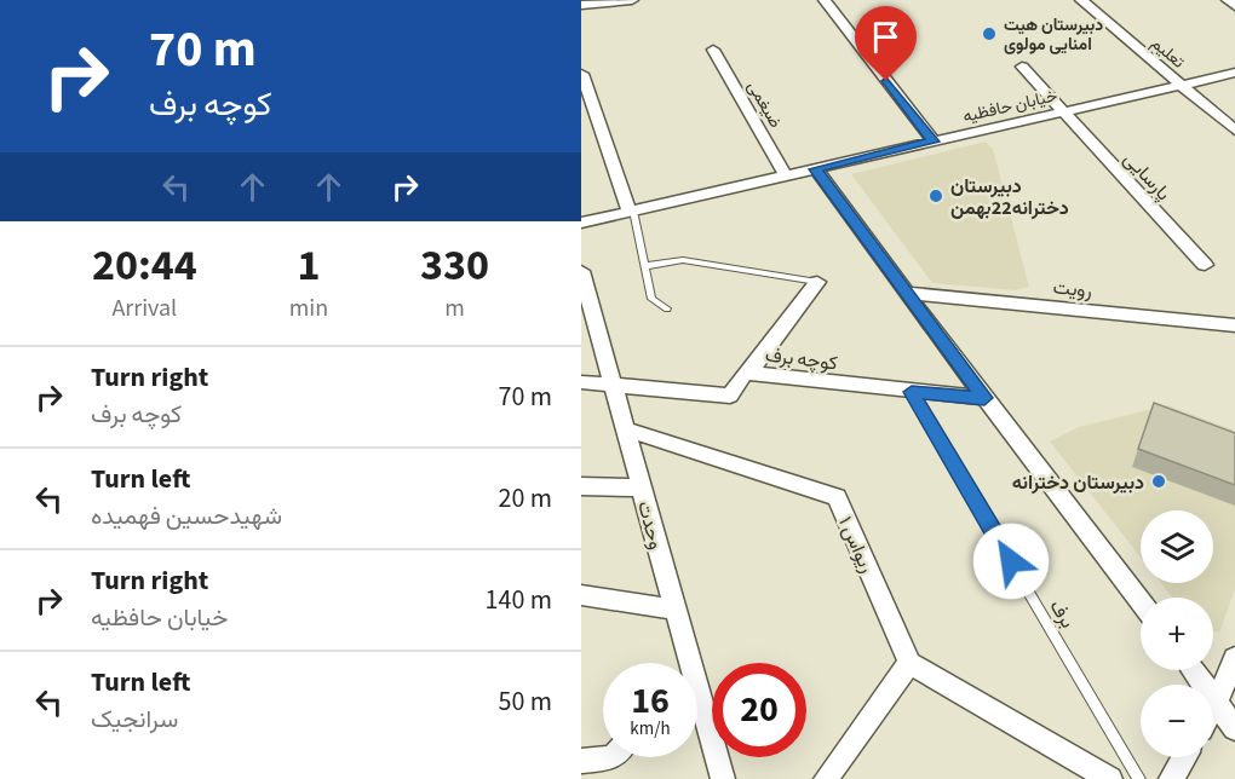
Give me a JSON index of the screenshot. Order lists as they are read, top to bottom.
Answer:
{
  "streets": {
    "street": [
      "تعلیم",
      "ضیغمی",
      "خیابان حافظیه",
      "پارسایی",
      "رویت",
      "کوچه برف",
      "وحدت",
      "ریواس ۱"
    ],
    "lane": ["برف"]
  },
  "crossings": [
    ["تعلیم", "خیابان حافظیه"],
    ["ضیغمی", "خیابان حافظیه"],
    ["خیابان حافظیه", "پارسایی"],
    ["کوچه برف", "وحدت"],
    ["کوچه برف", "برف"],
    ["وحدت", "ریواس ۱"]
  ],
  "places": ["دبیرستان هیت امنایی مولوی", "دبیرستان دخترانه22بهمن", "دبیرستان دخترانه"],
  "page": {
    "turn": ["70 m", "کوچه برف"],
    "eta": [
      "20:44",
      "Arrival",
      "1",
      "min",
      "330",
      "m"
    ],
    "list": [
      {
        "name": "Turn right",
        "note": "کوچه برف",
        "value": "70 m"
      },
      {
        "name": "Turn left",
        "note": "شهیدحسین فهمیده",
        "value": "20 m"
      },
      {
        "name": "Turn right",
        "note": "خیابان حافظیه",
        "value": "140 m"
      },
      {
        "name": "Turn left",
        "note": "سرانجیک",
        "value": "50 m"
      }
    ],
    "map_buttons": ["+", "−"],
    "speed": "16 km/h",
    "limit": "20"
  }
}
